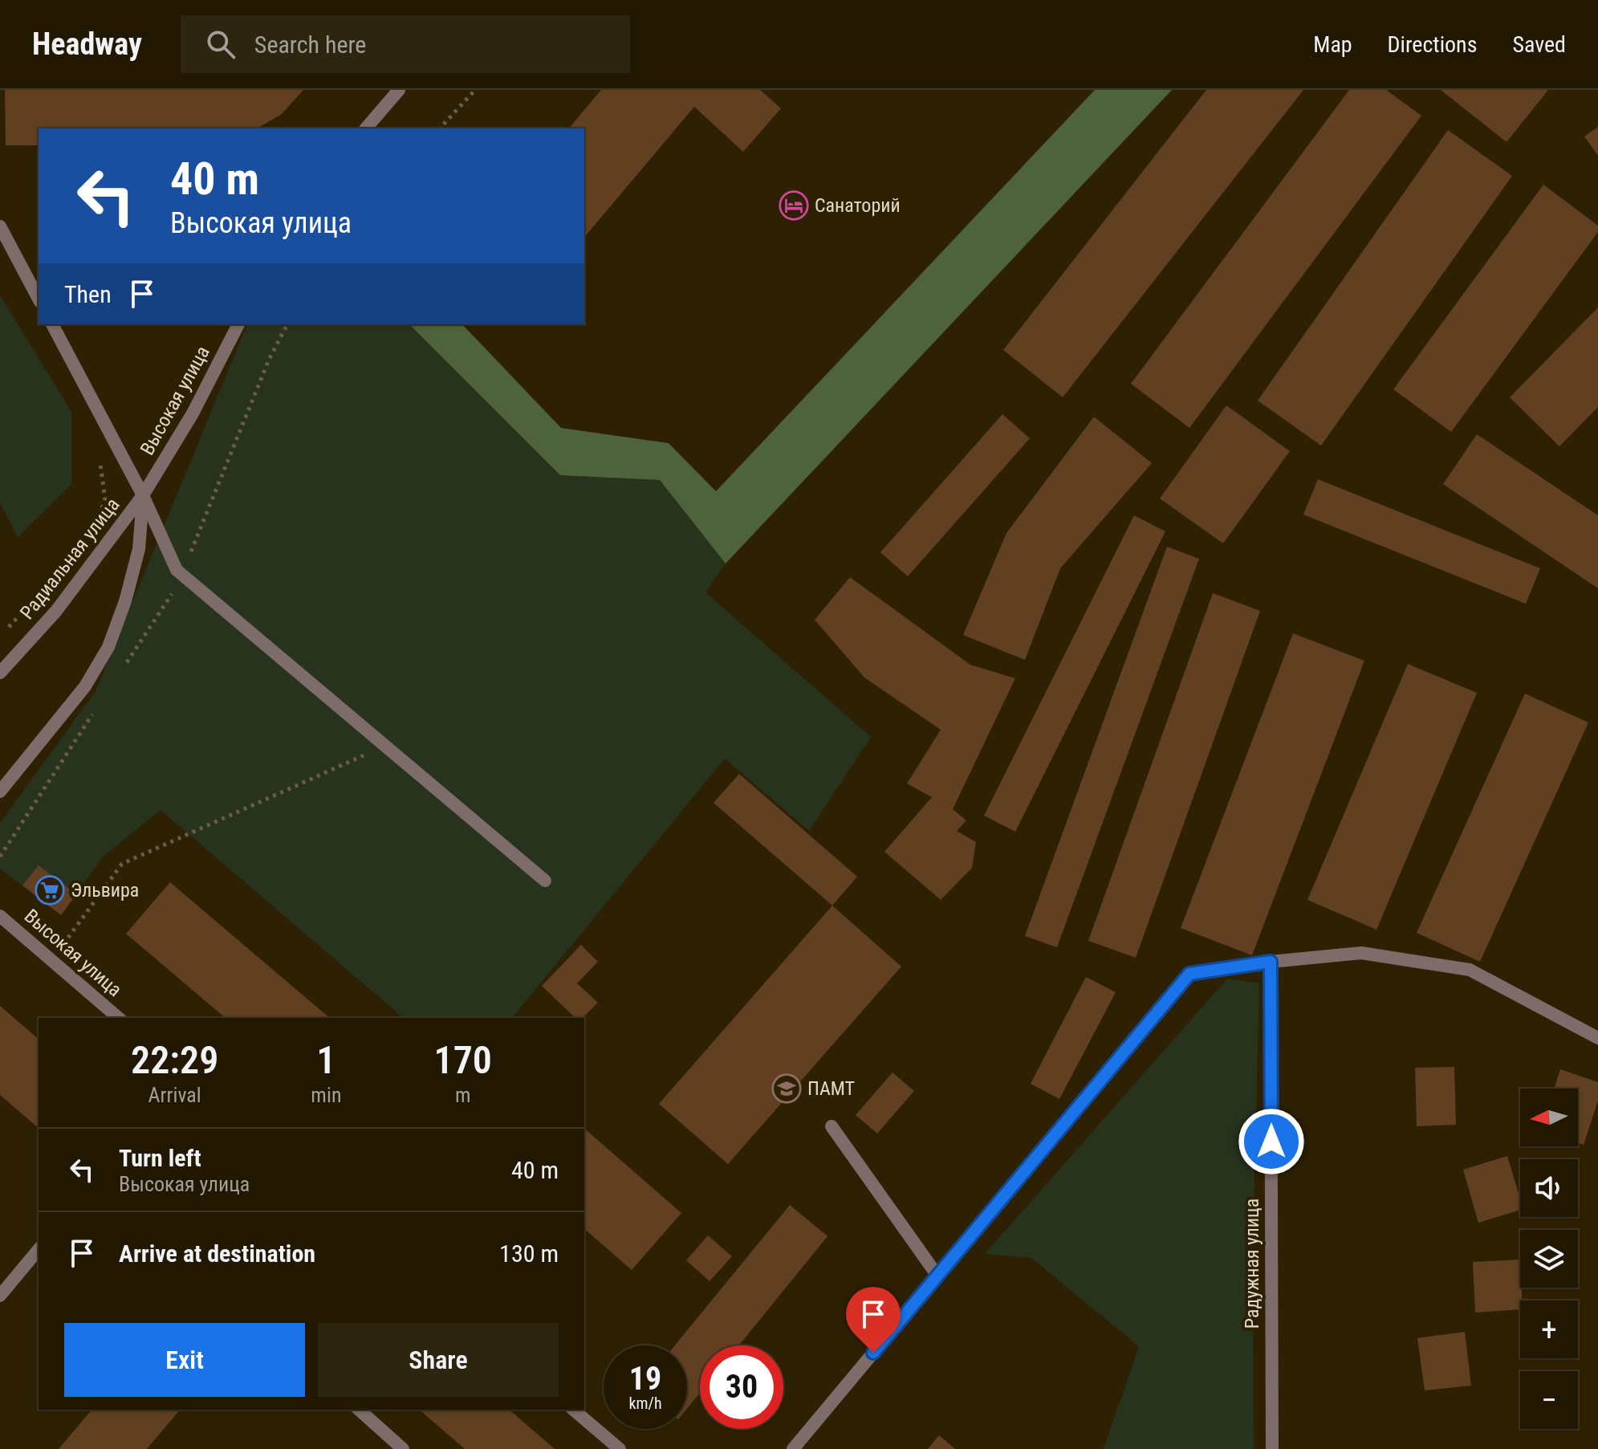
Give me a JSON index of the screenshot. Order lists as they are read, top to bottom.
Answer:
{
  "streets": {
    "street": ["Высокая улица", "Радиальная улица", "Радужная улица"]
  },
  "crossings": [
    ["Высокая улица", "Радиальная улица"]
  ],
  "places": {
    "hotel": ["Санаторий"],
    "supermarket": ["Эльвира"],
    "school or university": ["ПАМТ"]
  },
  "north": "left",
  "page": {
    "header": "Headway",
    "search": "Search here",
    "nav": ["Map", "Directions", "Saved"],
    "turn": ["40 m", "Высокая улица"],
    "then": "Then",
    "eta": [
      "22:29",
      "Arrival",
      "1",
      "min",
      "170",
      "m"
    ],
    "map_buttons": ["+", "−"],
    "list": [
      {
        "name": "Turn left",
        "note": "Высокая улица",
        "value": "40 m"
      },
      {
        "name": "Arrive at destination",
        "value": "130 m"
      }
    ],
    "buttons": ["Exit", "Share"],
    "speed": "19 km/h",
    "limit": "30"
  }
}
